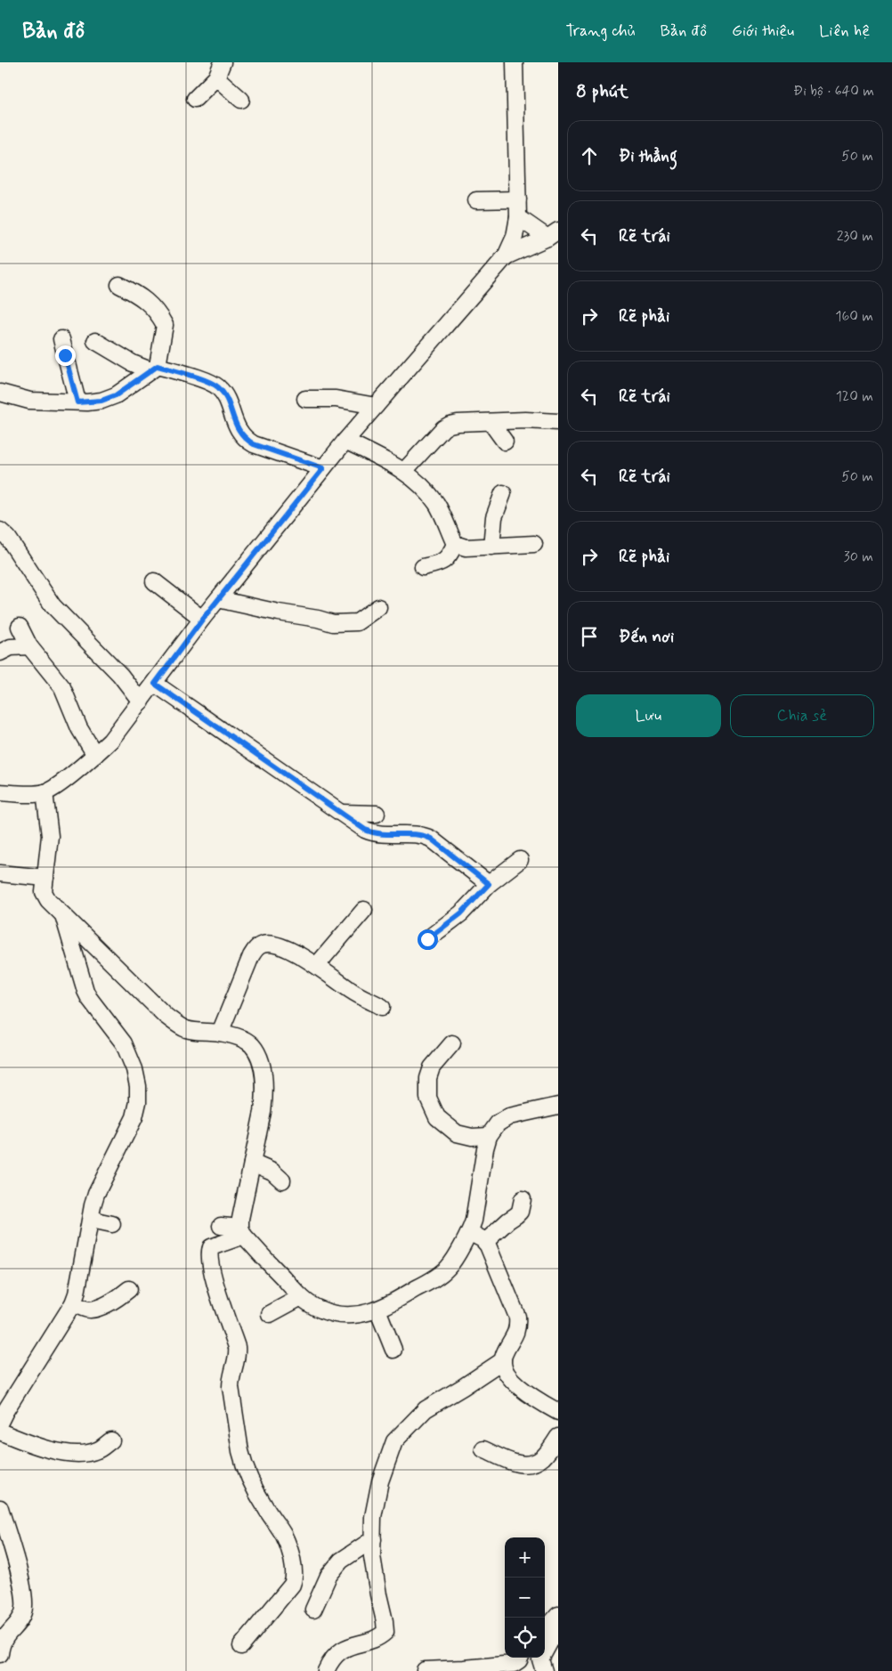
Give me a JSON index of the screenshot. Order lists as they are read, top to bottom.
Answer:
{
  "page": {
    "header": "Bản đồ",
    "nav": [
      "Trang chủ",
      "Bản đồ",
      "Giới thiệu",
      "Liên hệ"
    ],
    "heading": ["8 phút", "Đi bộ · 640 m"],
    "list": [
      ["Đi thẳng", "50 m"],
      ["Rẽ trái", "230 m"],
      ["Rẽ phải", "160 m"],
      ["Rẽ trái", "120 m"],
      ["Rẽ trái", "50 m"],
      ["Rẽ phải", "30 m"],
      "Đến nơi"
    ],
    "buttons": ["Lưu", "Chia sẻ"],
    "map_buttons": ["+", "−"]
  }
}
